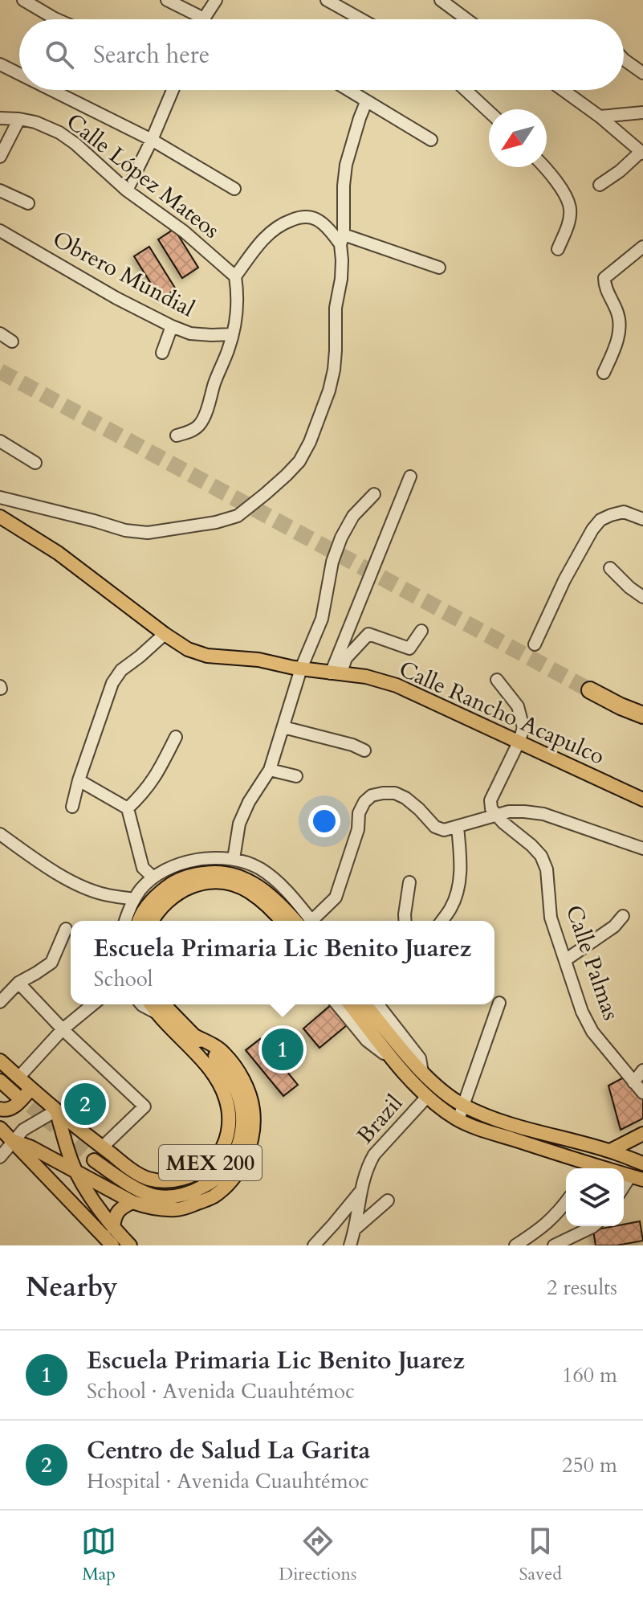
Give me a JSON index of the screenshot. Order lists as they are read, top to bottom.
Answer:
{
  "streets": {
    "main road": ["Calle Rancho Acapulco", "MEX 200"],
    "street": [
      "Calle López Mateos",
      "Obrero Mundial",
      "Calle Palmas",
      "Brazil"
    ]
  },
  "north": "bottom left",
  "page": {
    "search": "Search here",
    "popup": ["Escuela Primaria Lic Benito Juarez", "School"],
    "pins": ["1", "2"],
    "heading": ["Nearby", "2 results"],
    "list": [
      {
        "mark": "1",
        "name": "Escuela Primaria Lic Benito Juarez",
        "note": "School · Avenida Cuauhtémoc",
        "value": "160 m"
      },
      {
        "mark": "2",
        "name": "Centro de Salud La Garita",
        "note": "Hospital · Avenida Cuauhtémoc",
        "value": "250 m"
      }
    ],
    "nav": ["Map", "Directions", "Saved"]
  }
}
